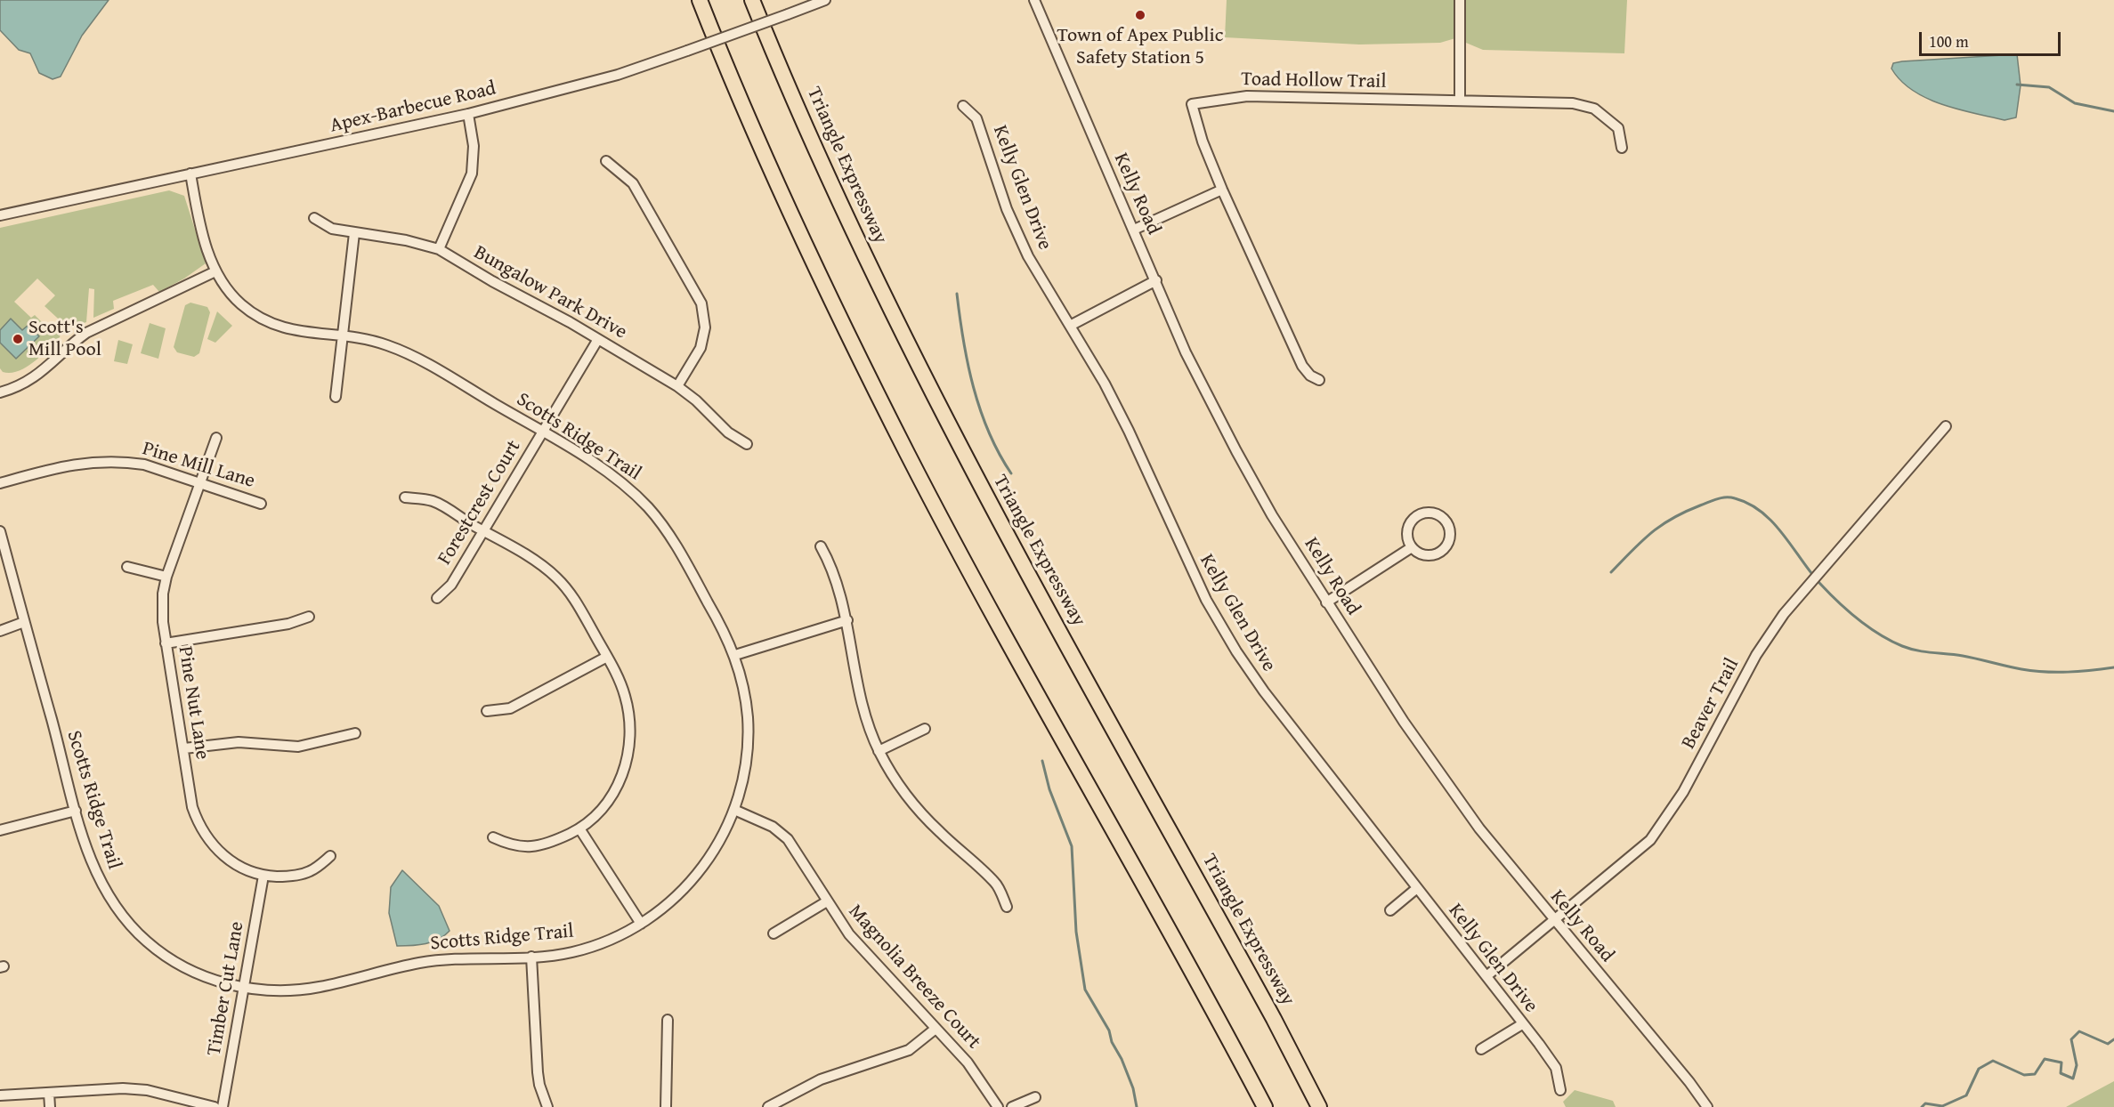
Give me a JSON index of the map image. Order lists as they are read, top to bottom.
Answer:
{
  "streets": {
    "highway": ["Triangle Expressway"],
    "street": [
      "Toad Hollow Trail",
      "Apex-Barbecue Road",
      "Kelly Glen Drive",
      "Kelly Road",
      "Bungalow Park Drive",
      "Scotts Ridge Trail",
      "Pine Mill Lane",
      "Forestcrest Court",
      "Pine Nut Lane",
      "Beaver Trail",
      "Magnolia Breeze Court",
      "Timber Cut Lane"
    ]
  },
  "crossings": [
    ["Apex-Barbecue Road", "Scotts Ridge Trail"],
    ["Kelly Glen Drive", "Beaver Trail"],
    ["Kelly Road", "Beaver Trail"],
    ["Bungalow Park Drive", "Forestcrest Court"],
    ["Scotts Ridge Trail", "Forestcrest Court"],
    ["Scotts Ridge Trail", "Magnolia Breeze Court"],
    ["Scotts Ridge Trail", "Timber Cut Lane"],
    ["Pine Mill Lane", "Pine Nut Lane"],
    ["Pine Nut Lane", "Timber Cut Lane"]
  ],
  "places": ["Town of Apex Public Safety Station 5", "Scott's Mill Pool"],
  "scale_bar": "100 m"
}
